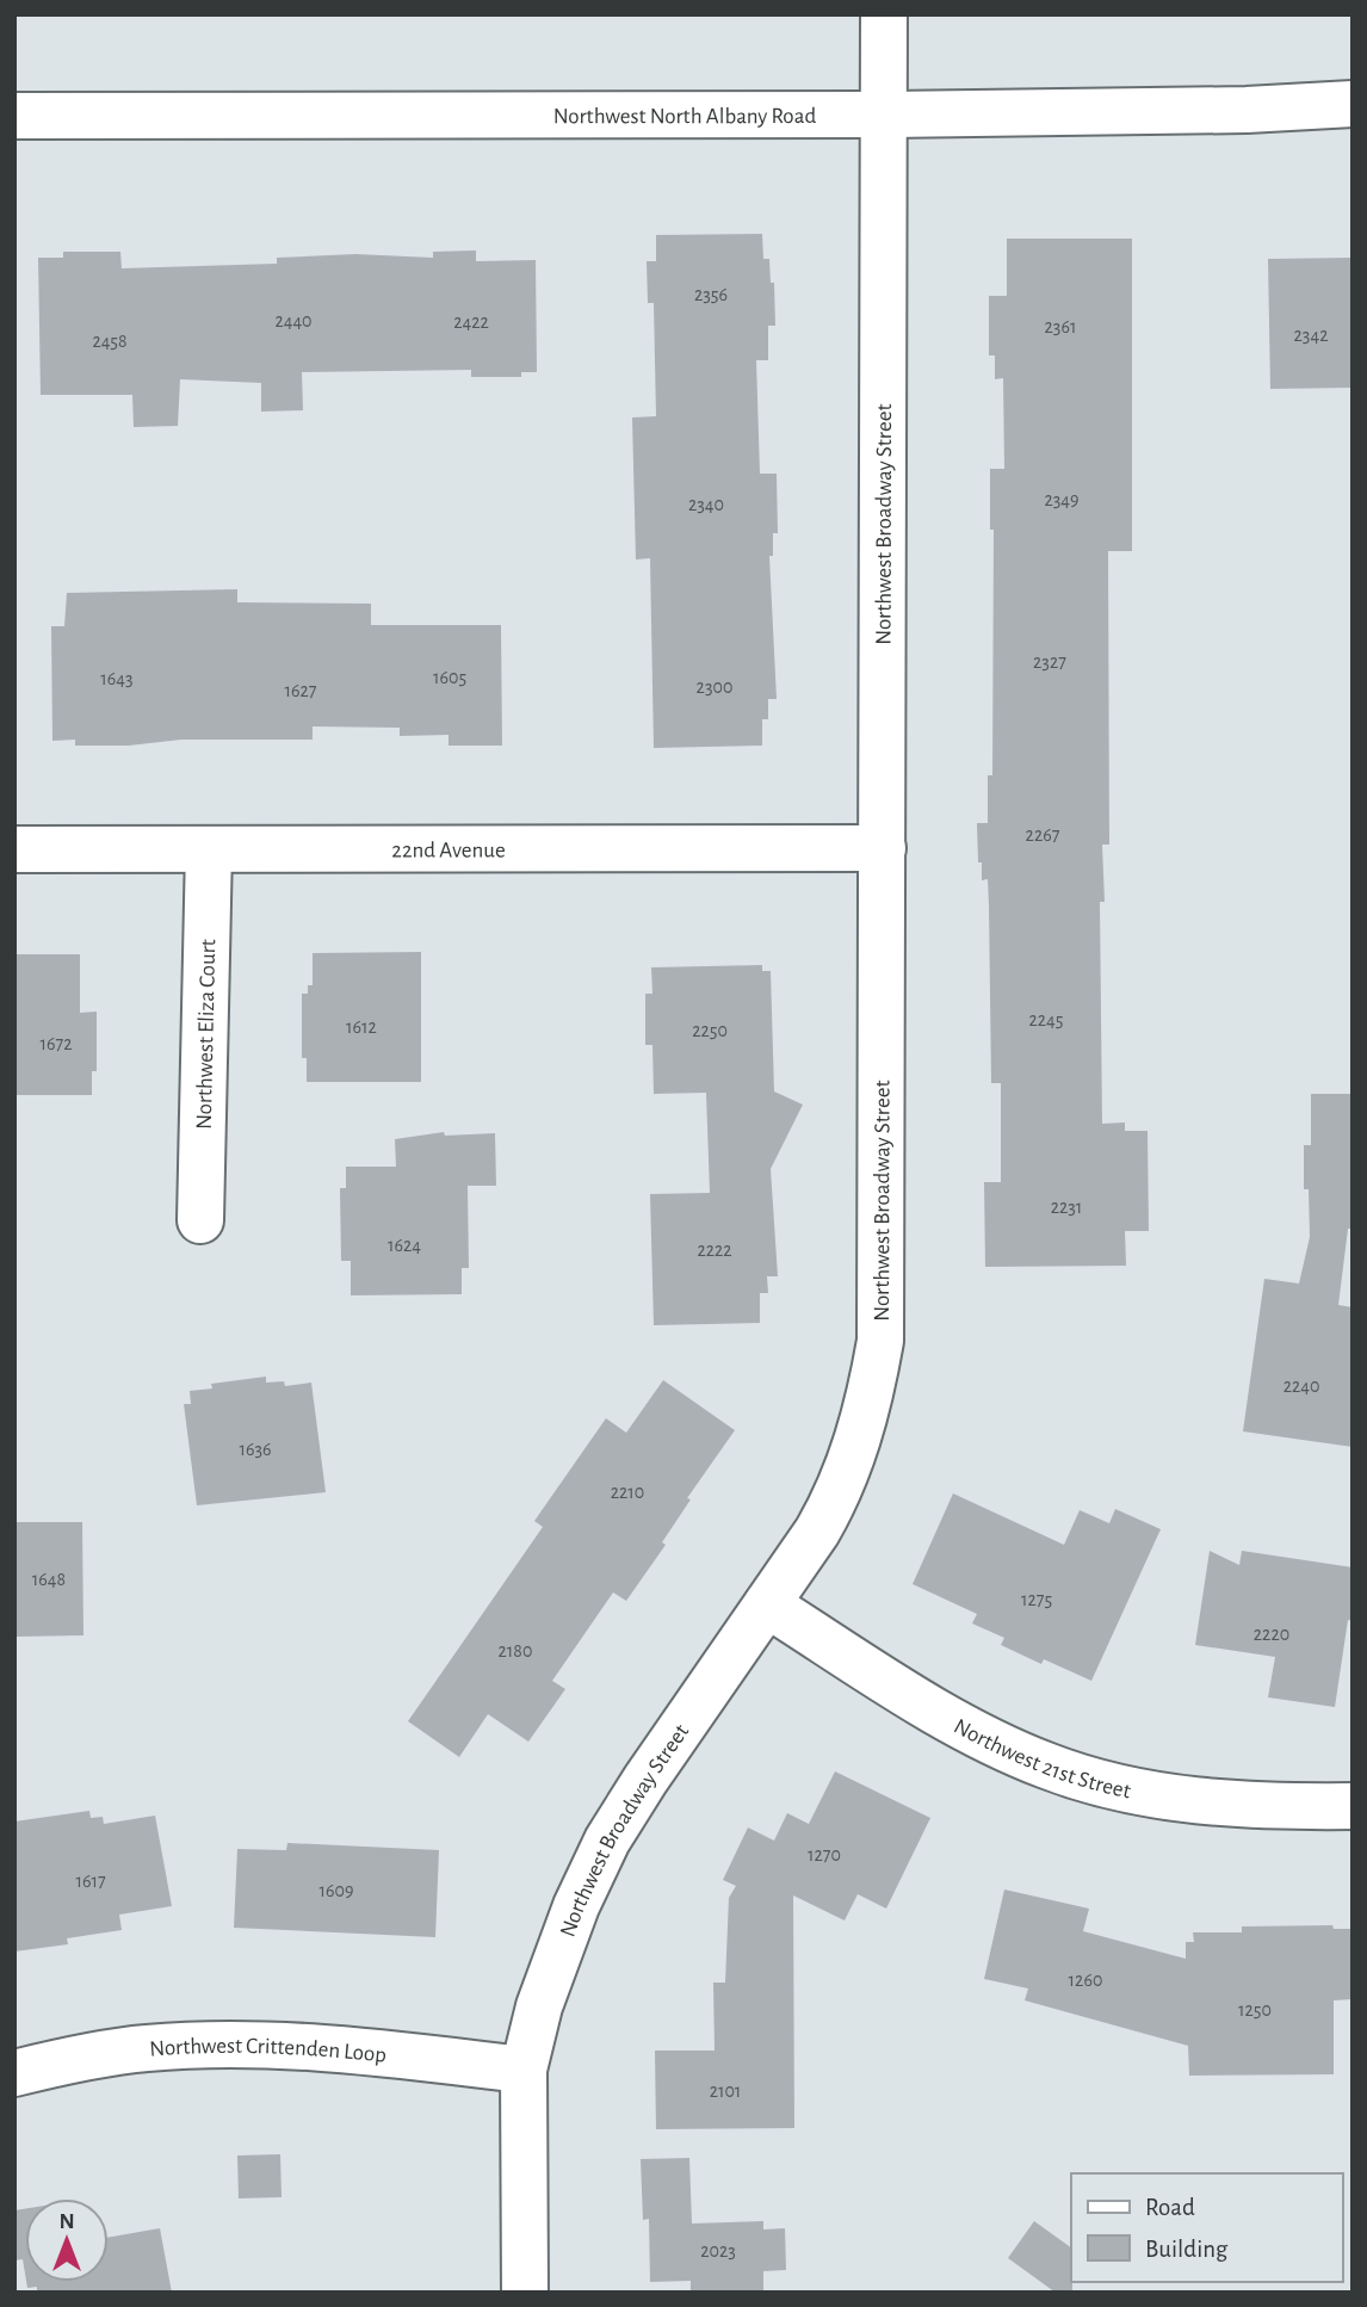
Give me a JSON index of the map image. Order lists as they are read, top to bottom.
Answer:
{
  "streets": {
    "street": [
      "Northwest North Albany Road",
      "Northwest Broadway Street",
      "22nd Avenue",
      "Northwest Eliza Court",
      "Northwest 21st Street",
      "Northwest Crittenden Loop"
    ]
  },
  "crossings": [
    ["Northwest North Albany Road", "Northwest Broadway Street"],
    ["Northwest Broadway Street", "22nd Avenue"],
    ["Northwest Broadway Street", "Northwest 21st Street"],
    ["Northwest Broadway Street", "Northwest Crittenden Loop"],
    ["22nd Avenue", "Northwest Eliza Court"]
  ],
  "house_numbers": [
    "2356",
    "2440",
    "2422",
    "2361",
    "2342",
    "2458",
    "2349",
    "2340",
    "2327",
    "1605",
    "1643",
    "2300",
    "1627",
    "2267",
    "2245",
    "1612",
    "2250",
    "1672",
    "2231",
    "1624",
    "2222",
    "2240",
    "1636",
    "2210",
    "1648",
    "1275",
    "2220",
    "2180",
    "1270",
    "1617",
    "1609",
    "1260",
    "1250",
    "2101",
    "2023"
  ],
  "legend": ["Road", "Building"],
  "north": "top"
}
